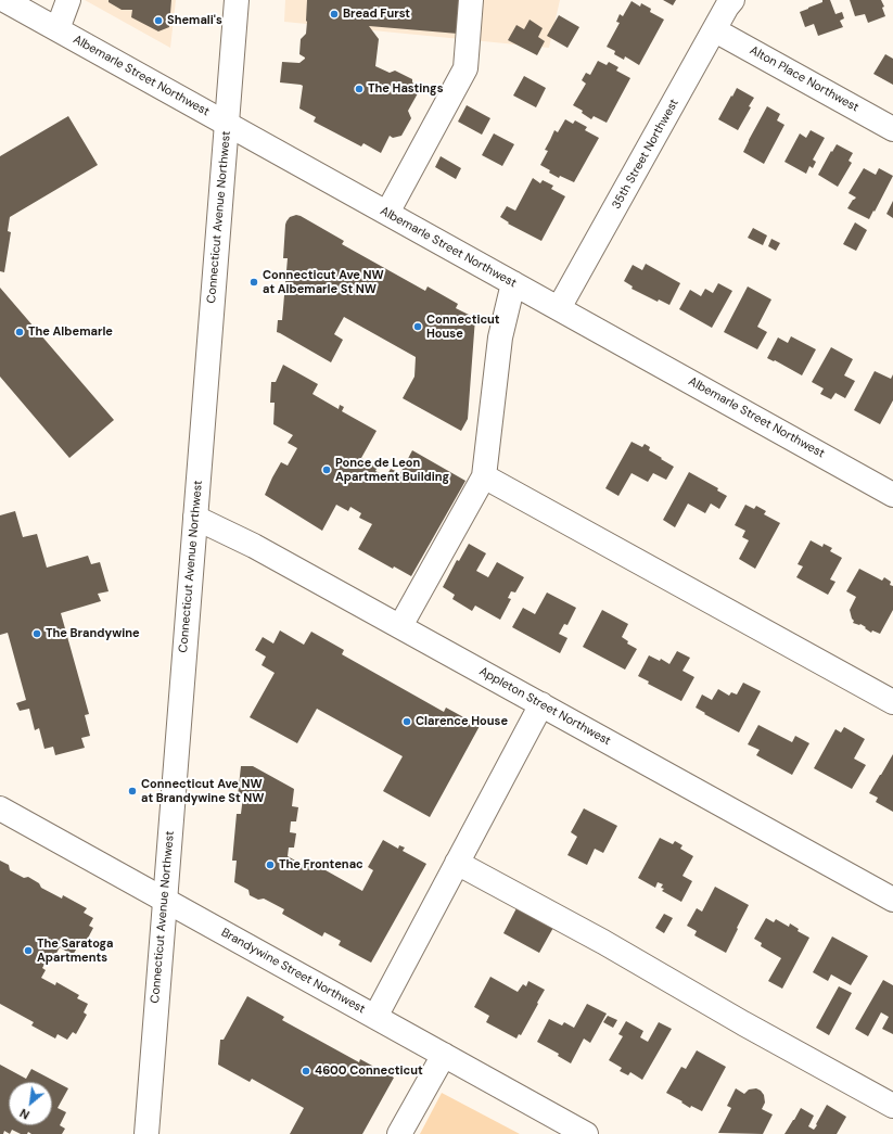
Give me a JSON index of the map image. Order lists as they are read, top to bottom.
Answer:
{
  "streets": {
    "street": [
      "Albemarle Street Northwest",
      "Alton Place Northwest",
      "35th Street Northwest",
      "Connecticut Avenue Northwest",
      "Appleton Street Northwest",
      "Brandywine Street Northwest"
    ]
  },
  "crossings": [
    ["Albemarle Street Northwest", "35th Street Northwest"],
    ["Albemarle Street Northwest", "Connecticut Avenue Northwest"],
    ["Alton Place Northwest", "35th Street Northwest"],
    ["Connecticut Avenue Northwest", "Appleton Street Northwest"],
    ["Connecticut Avenue Northwest", "Brandywine Street Northwest"]
  ],
  "places": [
    "Bread Furst",
    "Shemali's",
    "The Hastings",
    "Connecticut Ave NW at Albemarle St NW",
    "Connecticut House",
    "The Albemarle",
    "Ponce de Leon Apartment Building",
    "The Brandywine",
    "Clarence House",
    "Connecticut Ave NW at Brandywine St NW",
    "The Frontenac",
    "The Saratoga Apartments",
    "4600 Connecticut"
  ],
  "north": "bottom left"
}
